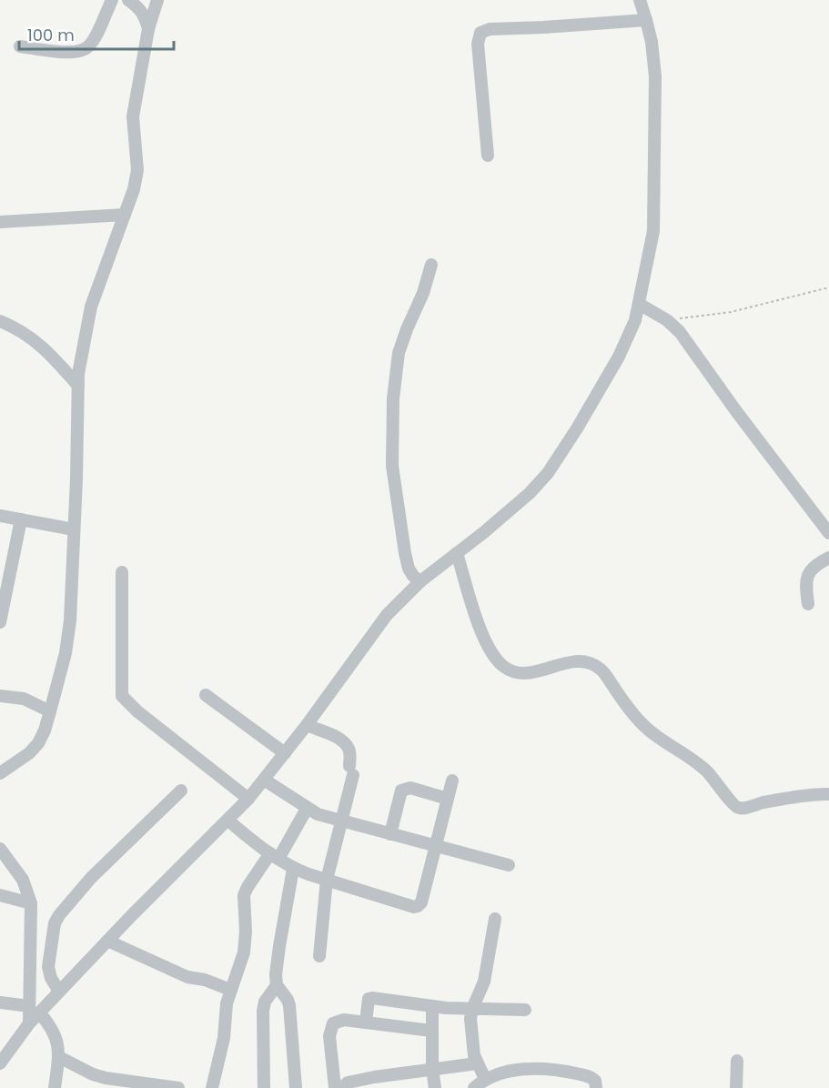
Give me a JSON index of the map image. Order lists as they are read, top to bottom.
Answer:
{
  "scale_bar": "100 m"
}
